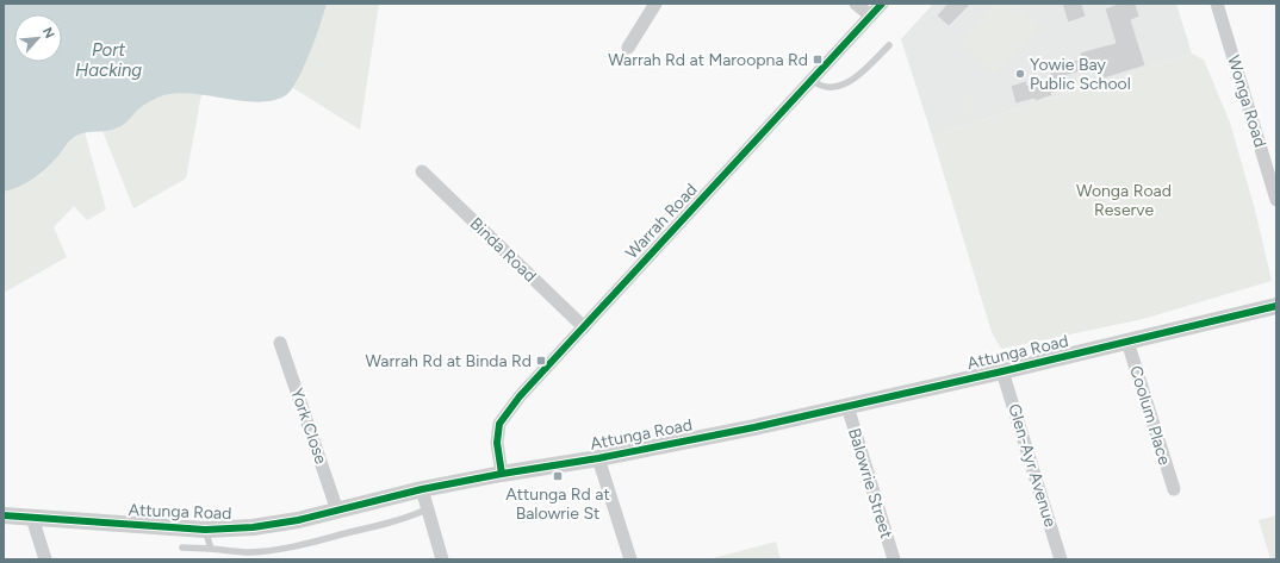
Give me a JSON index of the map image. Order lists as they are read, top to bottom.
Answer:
{
  "streets": {
    "street": [
      "Wonga Road",
      "Warrah Road",
      "Binda Road",
      "Attunga Road",
      "Coolum Place",
      "York Close",
      "Glen-Ayr Avenue",
      "Balowrie Street"
    ]
  },
  "crossings": [
    ["Warrah Road", "Binda Road"],
    ["Warrah Road", "Attunga Road"],
    ["Attunga Road", "Coolum Place"],
    ["Attunga Road", "York Close"],
    ["Attunga Road", "Glen-Ayr Avenue"],
    ["Attunga Road", "Balowrie Street"]
  ],
  "water": ["Port Hacking"],
  "parks": ["Wonga Road Reserve"],
  "places": {
    "transit": ["Warrah Rd at Maroopna Rd", "Warrah Rd at Binda Rd", "Attunga Rd at Balowrie St"],
    "other": ["Yowie Bay Public School"]
  },
  "north": "top right"
}
